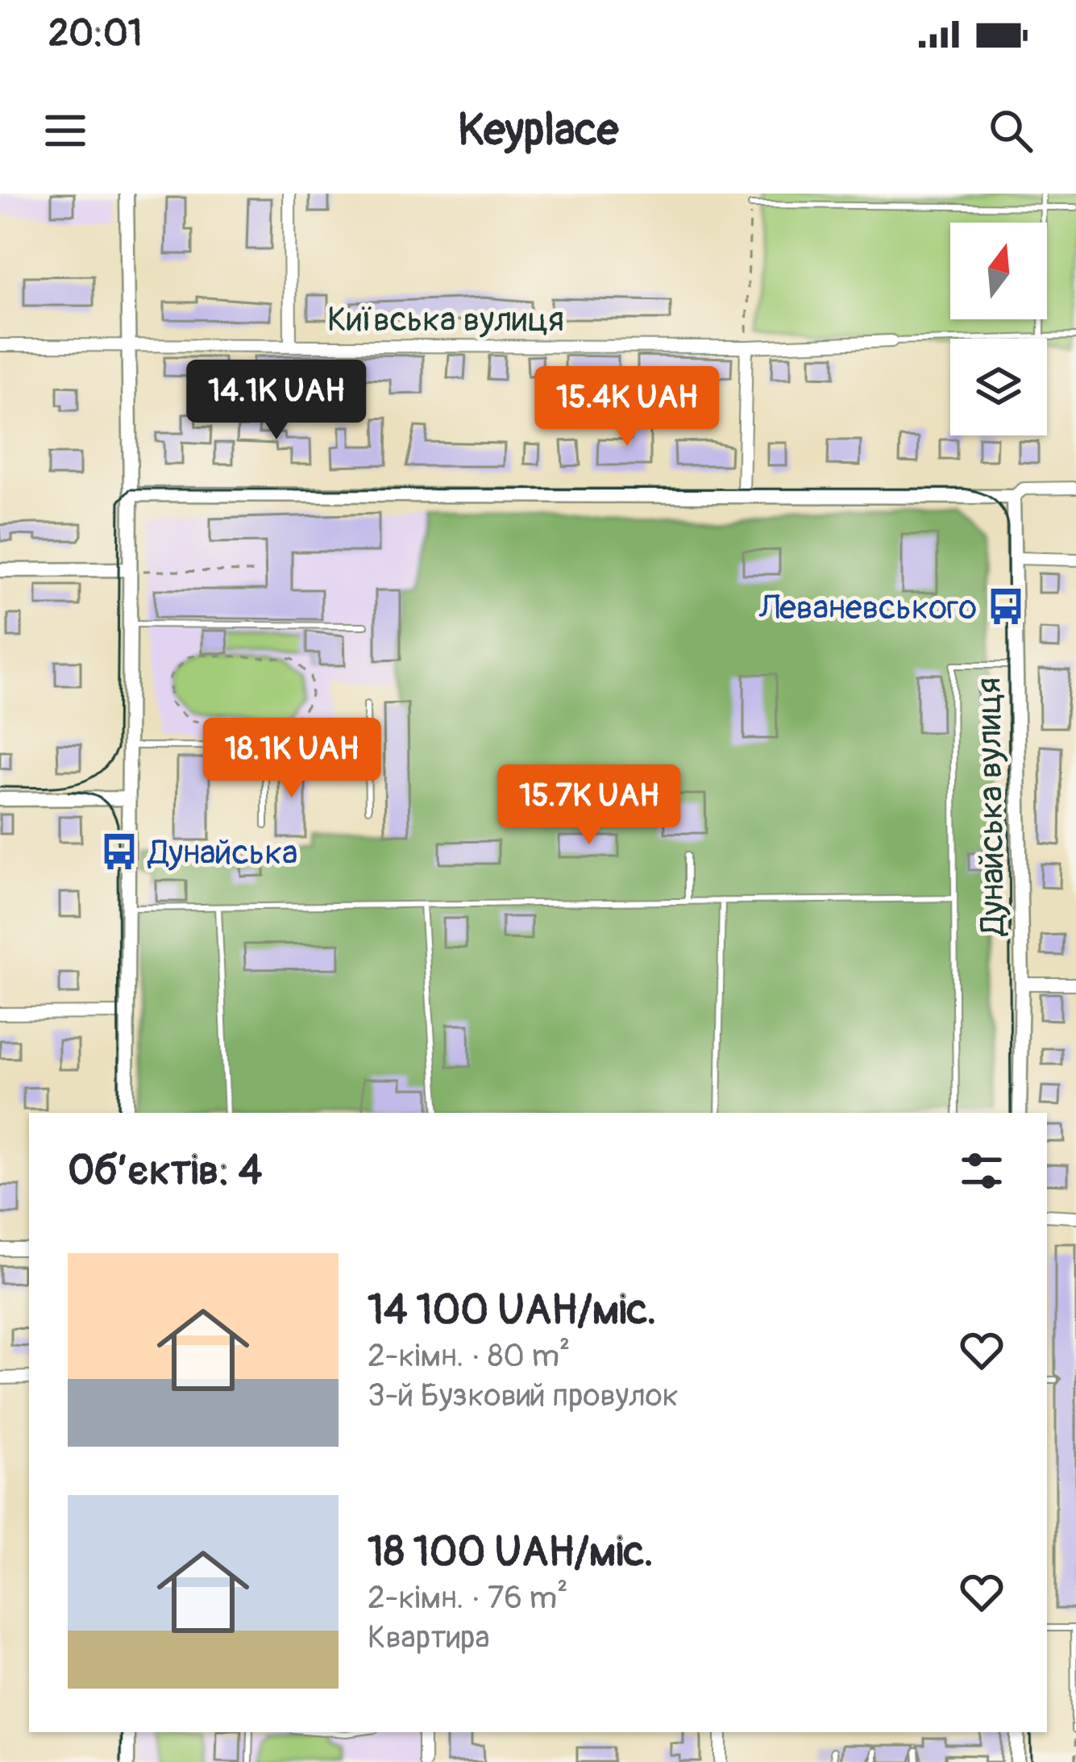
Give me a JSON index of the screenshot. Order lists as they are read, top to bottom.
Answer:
{
  "streets": {
    "street": ["Київська вулиця", "Дунайська вулиця"]
  },
  "places": {
    "bus stop": ["Леваневського", "Дунайська"]
  },
  "north": "top",
  "page": {
    "status": "20:01",
    "header": "Keyplace",
    "price": [
      "14.1K UAH",
      "15.4K UAH",
      "18.1K UAH",
      "15.7K UAH"
    ],
    "heading": "Об’єктів: 4",
    "list": [
      {
        "name": "14 100 UAH/міс.",
        "note": "2-кімн. · 80 m² · 3-й Бузковий провулок"
      },
      {
        "name": "18 100 UAH/міс.",
        "note": "2-кімн. · 76 m² · Квартира"
      }
    ]
  }
}
